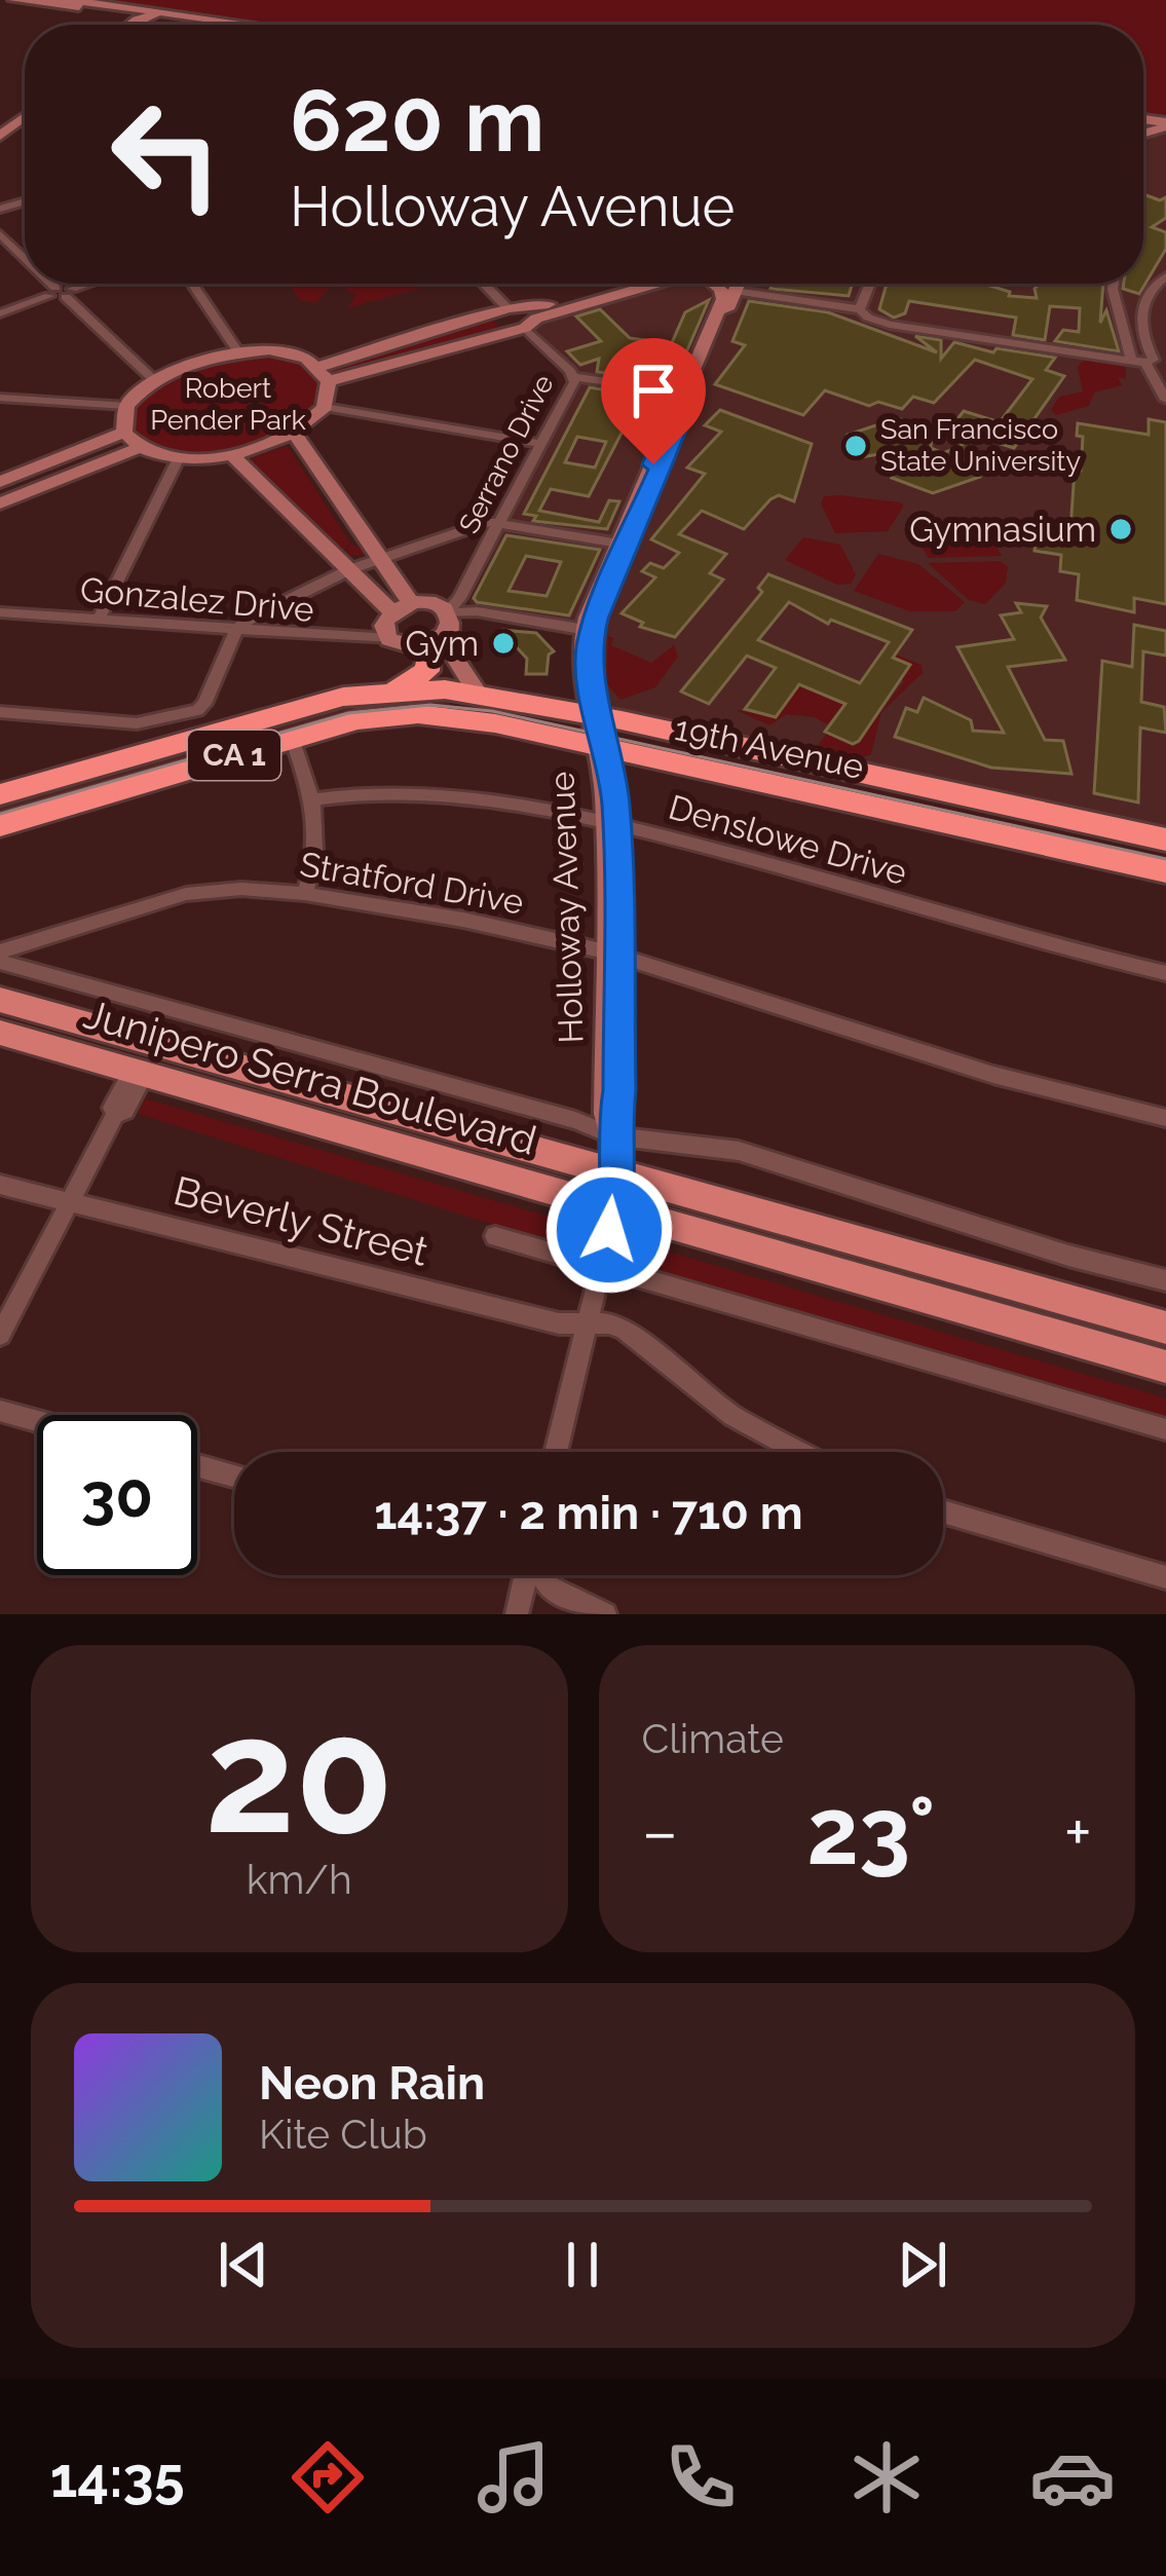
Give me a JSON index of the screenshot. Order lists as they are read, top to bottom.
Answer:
{
  "streets": {
    "highway": ["19th Avenue", "CA 1"],
    "main road": ["Junipero Serra Boulevard"],
    "street": [
      "Serrano Drive",
      "Gonzalez Drive",
      "Denslowe Drive",
      "Stratford Drive",
      "Holloway Avenue",
      "Beverly Street"
    ]
  },
  "crossings": [
    ["Serrano Drive", "Gonzalez Drive"],
    ["19th Avenue", "Holloway Avenue"],
    ["Denslowe Drive", "Holloway Avenue"],
    ["Stratford Drive", "Holloway Avenue"],
    ["Holloway Avenue", "Junipero Serra Boulevard"],
    ["Holloway Avenue", "Beverly Street"]
  ],
  "parks": ["Robert Pender Park"],
  "places": ["San Francisco State University", "Gymnasium", "Gym"],
  "page": {
    "turn": ["620 m", "Holloway Avenue"],
    "limit": "30",
    "trip": "14:37 · 2 min · 710 m",
    "tile": [
      ["20", "km/h"],
      "Climate"
    ],
    "heat": ["−", "23°", "+"],
    "song": ["Neon Rain", "Kite Club"],
    "tabs": "14:35"
  }
}
